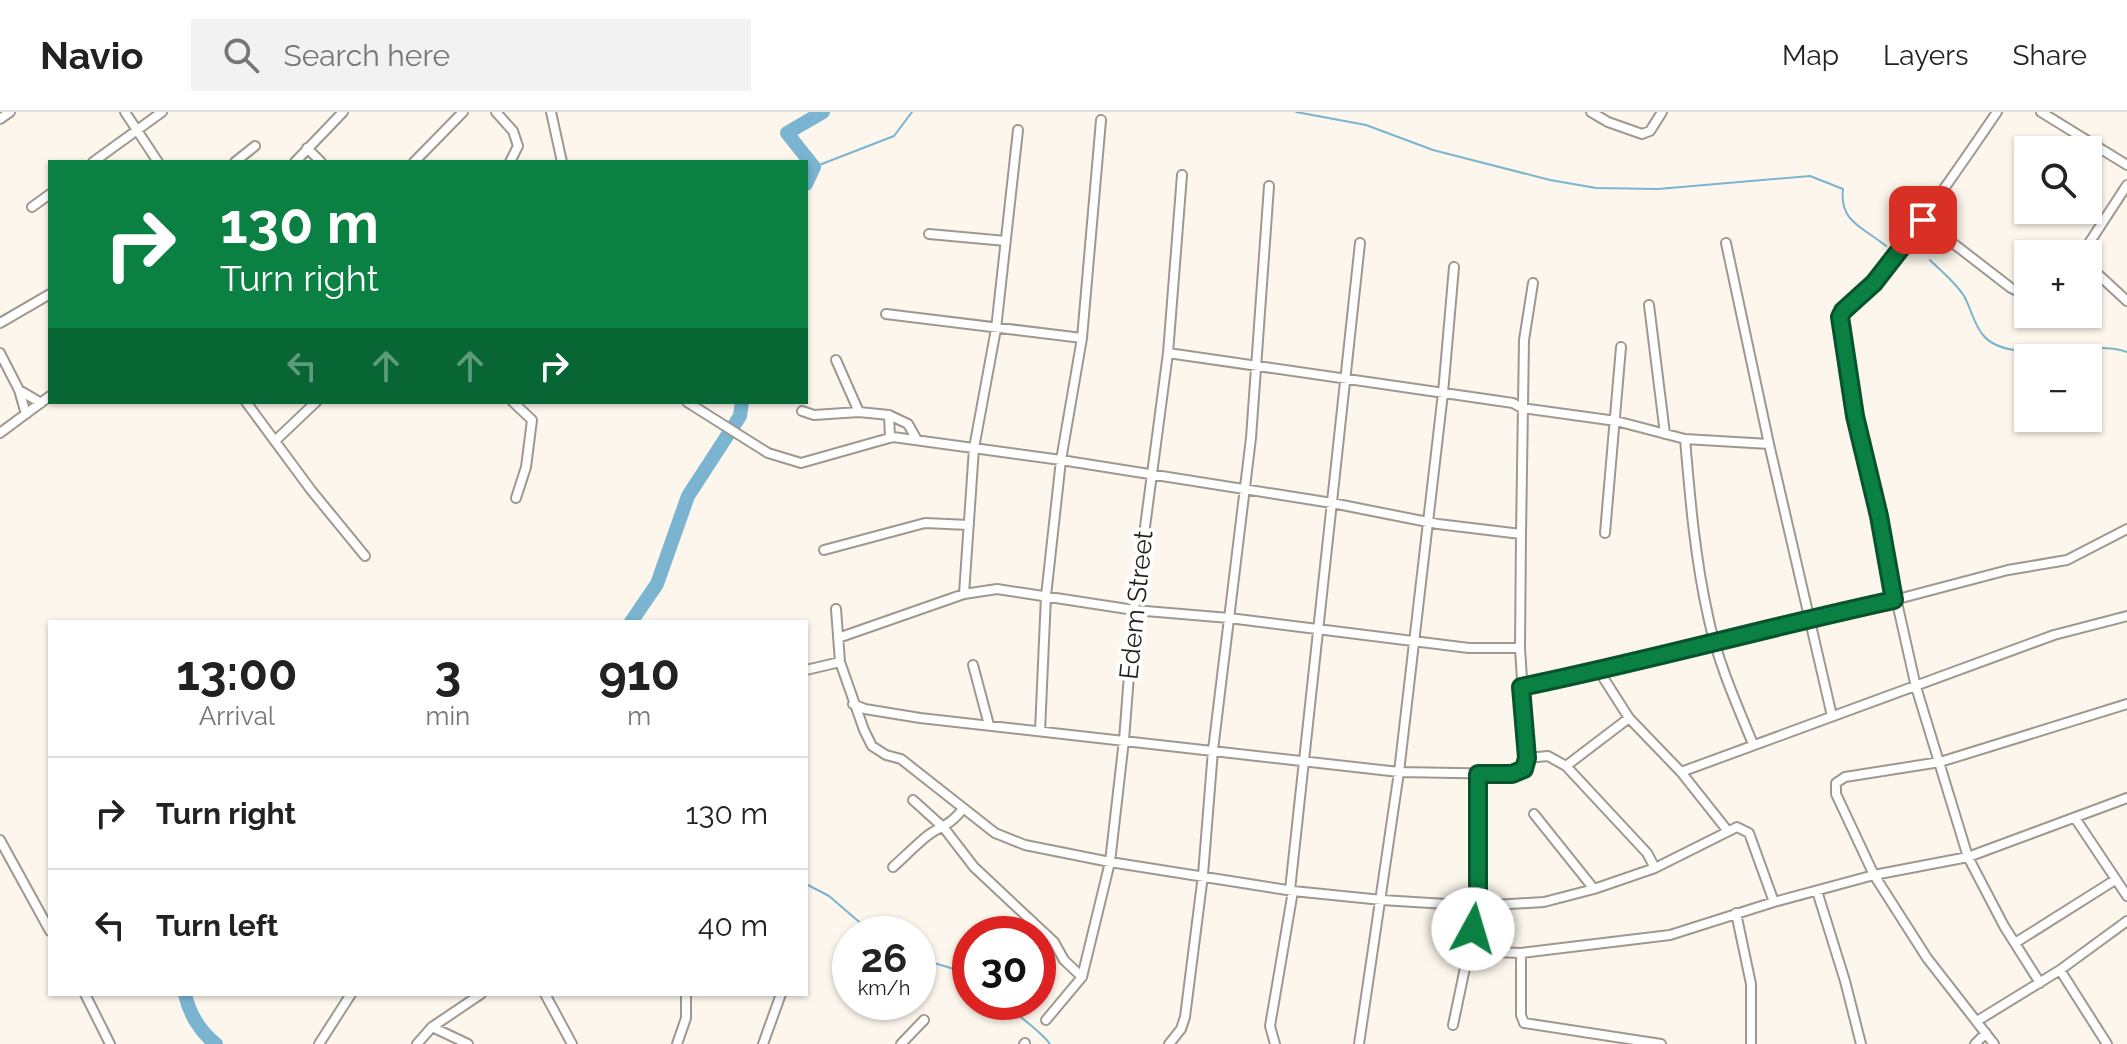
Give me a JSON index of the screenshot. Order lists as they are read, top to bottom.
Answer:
{
  "streets": {
    "street": ["Edem Street"]
  },
  "page": {
    "header": "Navio",
    "search": "Search here",
    "nav": ["Map", "Layers", "Share"],
    "map_buttons": ["+", "−"],
    "turn": ["130 m", "Turn right"],
    "eta": [
      "13:00",
      "Arrival",
      "3",
      "min",
      "910",
      "m"
    ],
    "list": [
      {
        "name": "Turn right",
        "value": "130 m"
      },
      {
        "name": "Turn left",
        "value": "40 m"
      }
    ],
    "speed": "26 km/h",
    "limit": "30"
  }
}
